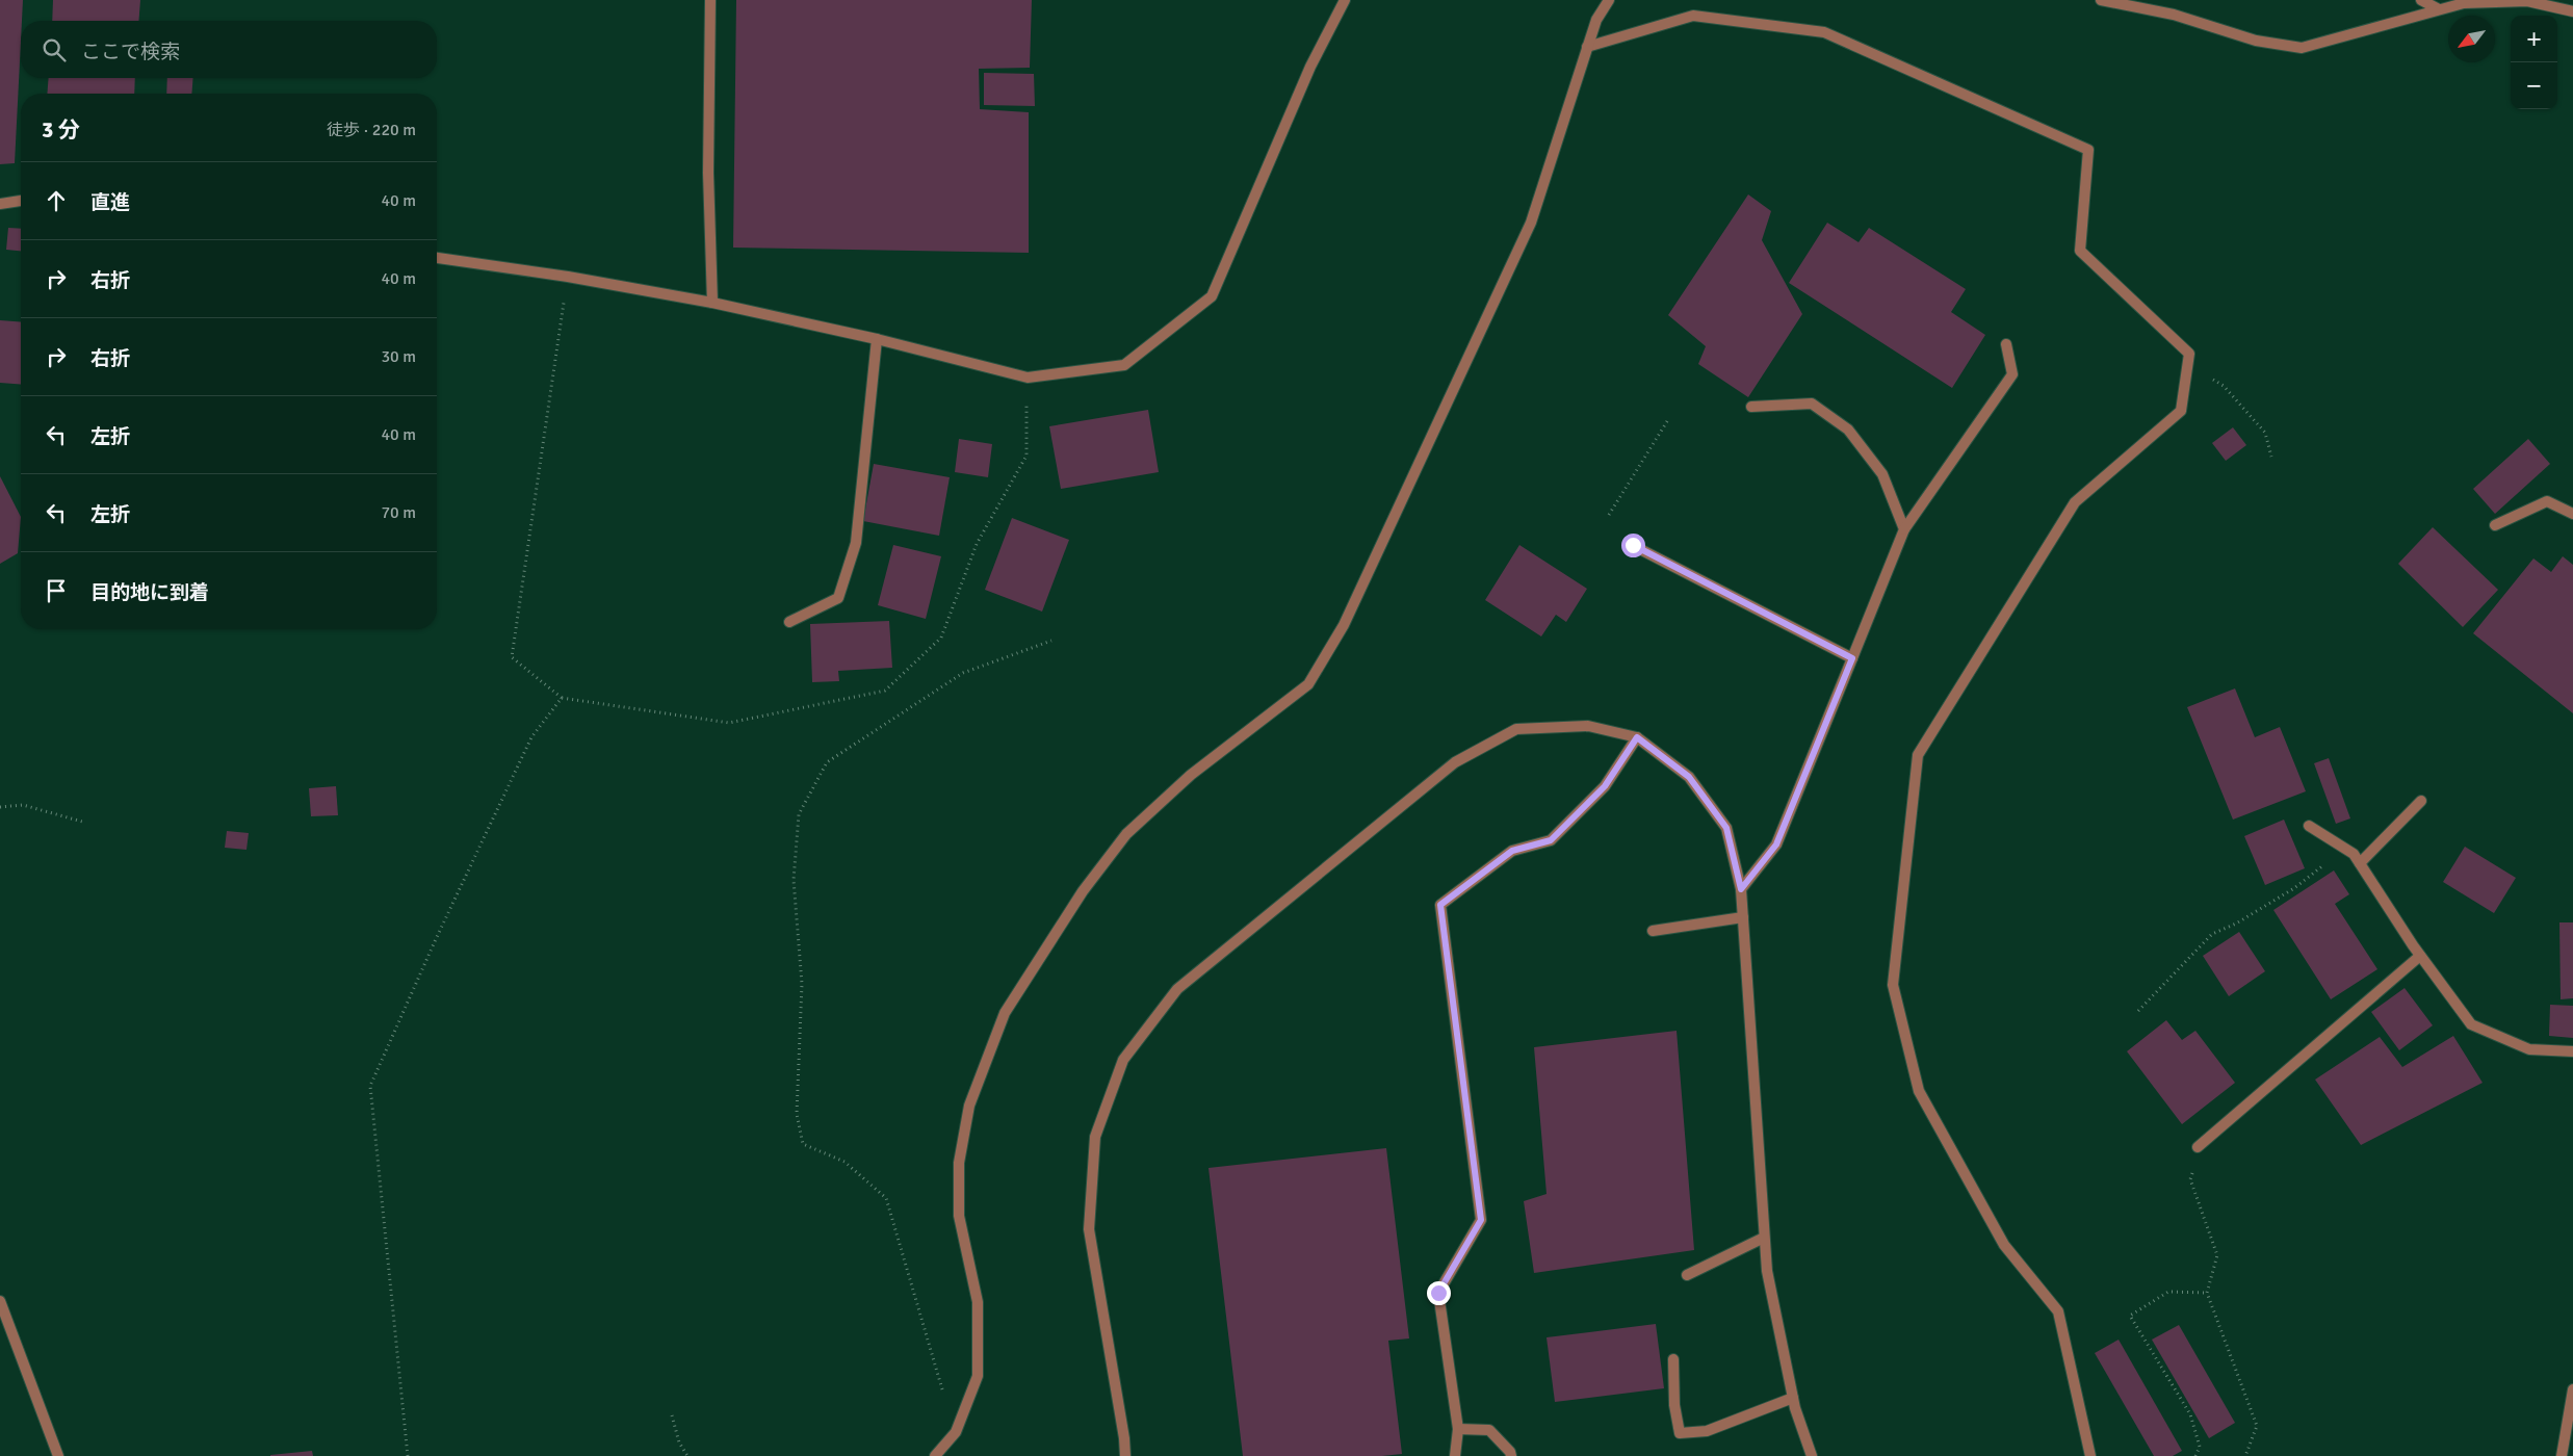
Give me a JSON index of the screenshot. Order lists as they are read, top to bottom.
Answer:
{
  "north": "bottom left",
  "page": {
    "map_buttons": ["+", "−"],
    "search": "ここで検索",
    "heading": ["3 分", "徒歩 · 220 m"],
    "list": [
      ["直進", "40 m"],
      ["右折", "40 m"],
      ["右折", "30 m"],
      ["左折", "40 m"],
      ["左折", "70 m"],
      "目的地に到着"
    ]
  }
}
